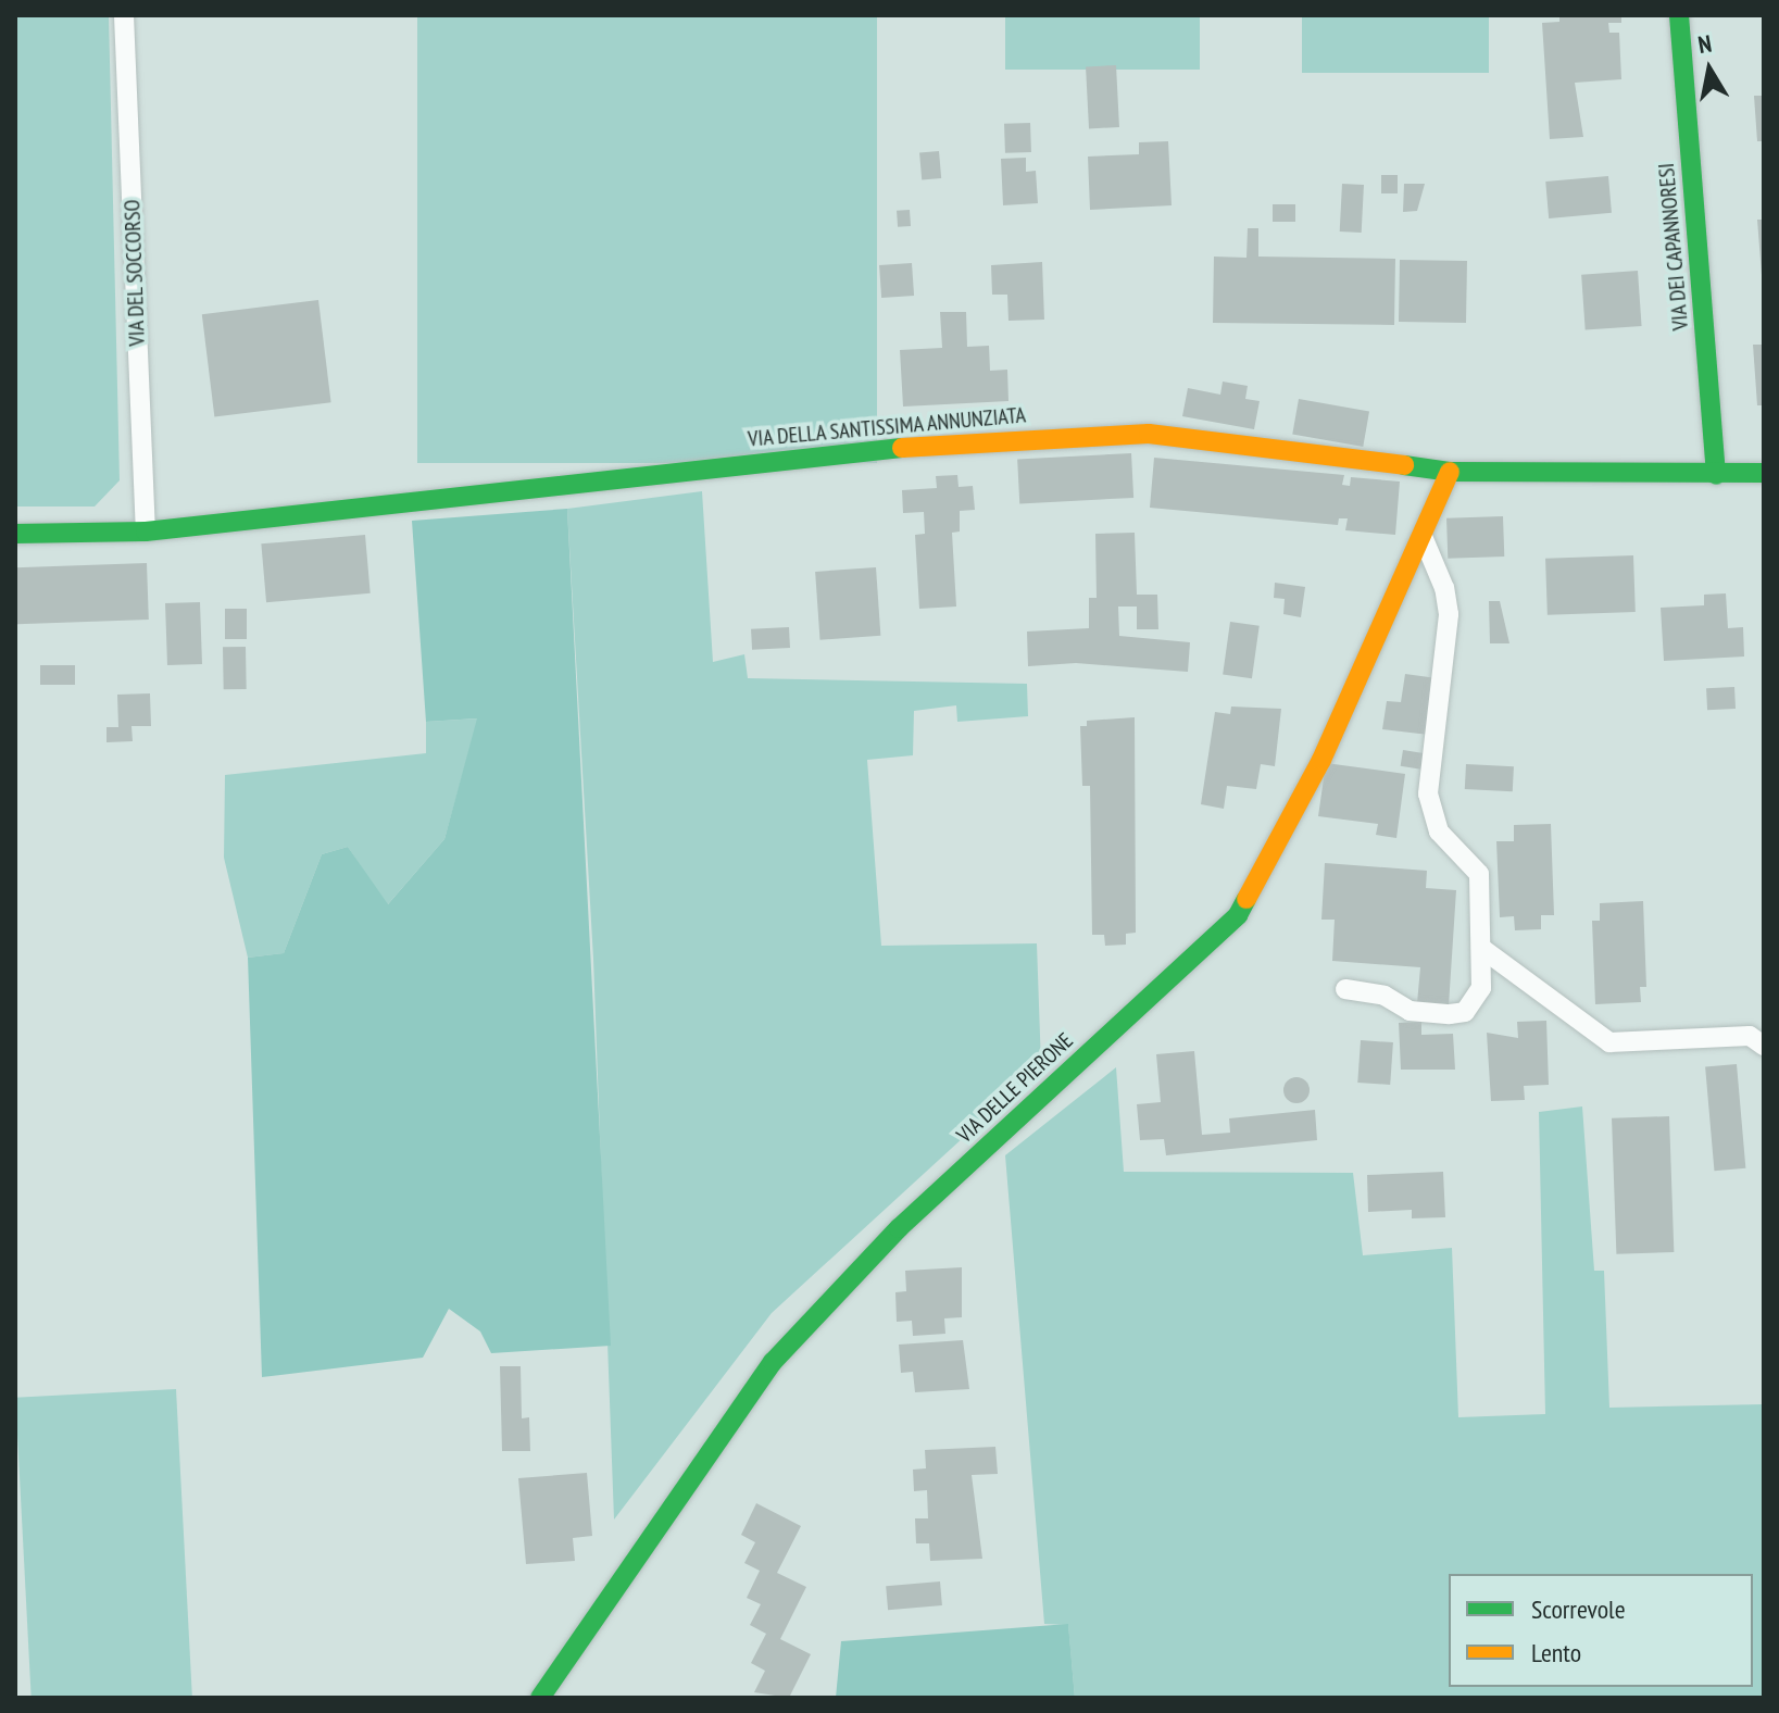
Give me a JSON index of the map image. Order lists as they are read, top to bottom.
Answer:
{
  "streets": {
    "street": ["VIA DEI CAPANNORESI", "VIA DELLA SANTISSIMA ANNUNZIATA", "VIA DELLE PIERONE"],
    "lane": ["VIA DEL SOCCORSO"]
  },
  "crossings": [
    ["VIA DEI CAPANNORESI", "VIA DELLA SANTISSIMA ANNUNZIATA"],
    ["VIA DEL SOCCORSO", "VIA DELLA SANTISSIMA ANNUNZIATA"],
    ["VIA DELLA SANTISSIMA ANNUNZIATA", "VIA DELLE PIERONE"]
  ],
  "legend": ["Scorrevole", "Lento"],
  "north": "top"
}
